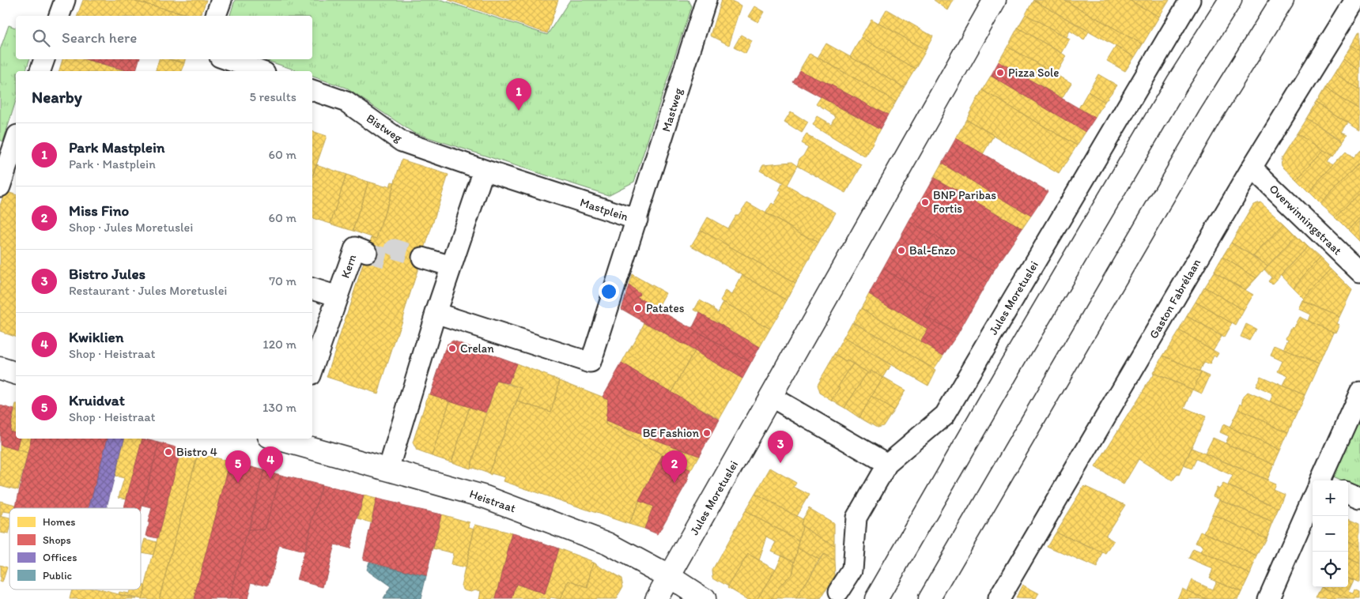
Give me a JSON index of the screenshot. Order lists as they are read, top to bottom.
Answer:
{
  "streets": {
    "main road": ["Jules Moretuslei", "Heistraat"],
    "street": [
      "Mastweg",
      "Bistweg",
      "Mastplein",
      "Overwinningstraat",
      "Kern",
      "Gaston Fabrélaan"
    ]
  },
  "crossings": [
    ["Mastweg", "Mastplein"],
    ["Bistweg", "Mastplein"],
    ["Overwinningstraat", "Gaston Fabrélaan"],
    ["Jules Moretuslei", "Heistraat"]
  ],
  "places": [
    "Pizza Sole",
    "BNP Paribas Fortis",
    "Bal-Enzo",
    "Patates",
    "Crelan",
    "BE Fashion",
    "Bistro 4"
  ],
  "legend": [
    "Homes",
    "Shops",
    "Offices",
    "Public"
  ],
  "page": {
    "search": "Search here",
    "heading": ["Nearby", "5 results"],
    "pins": [
      "1",
      "3",
      "4",
      "2",
      "5"
    ],
    "list": [
      {
        "mark": "1",
        "name": "Park Mastplein",
        "note": "Park · Mastplein",
        "value": "60 m"
      },
      {
        "mark": "2",
        "name": "Miss Fino",
        "note": "Shop · Jules Moretuslei",
        "value": "60 m"
      },
      {
        "mark": "3",
        "name": "Bistro Jules",
        "note": "Restaurant · Jules Moretuslei",
        "value": "70 m"
      },
      {
        "mark": "4",
        "name": "Kwiklien",
        "note": "Shop · Heistraat",
        "value": "120 m"
      },
      {
        "mark": "5",
        "name": "Kruidvat",
        "note": "Shop · Heistraat",
        "value": "130 m"
      }
    ],
    "map_buttons": ["+", "−"]
  }
}
